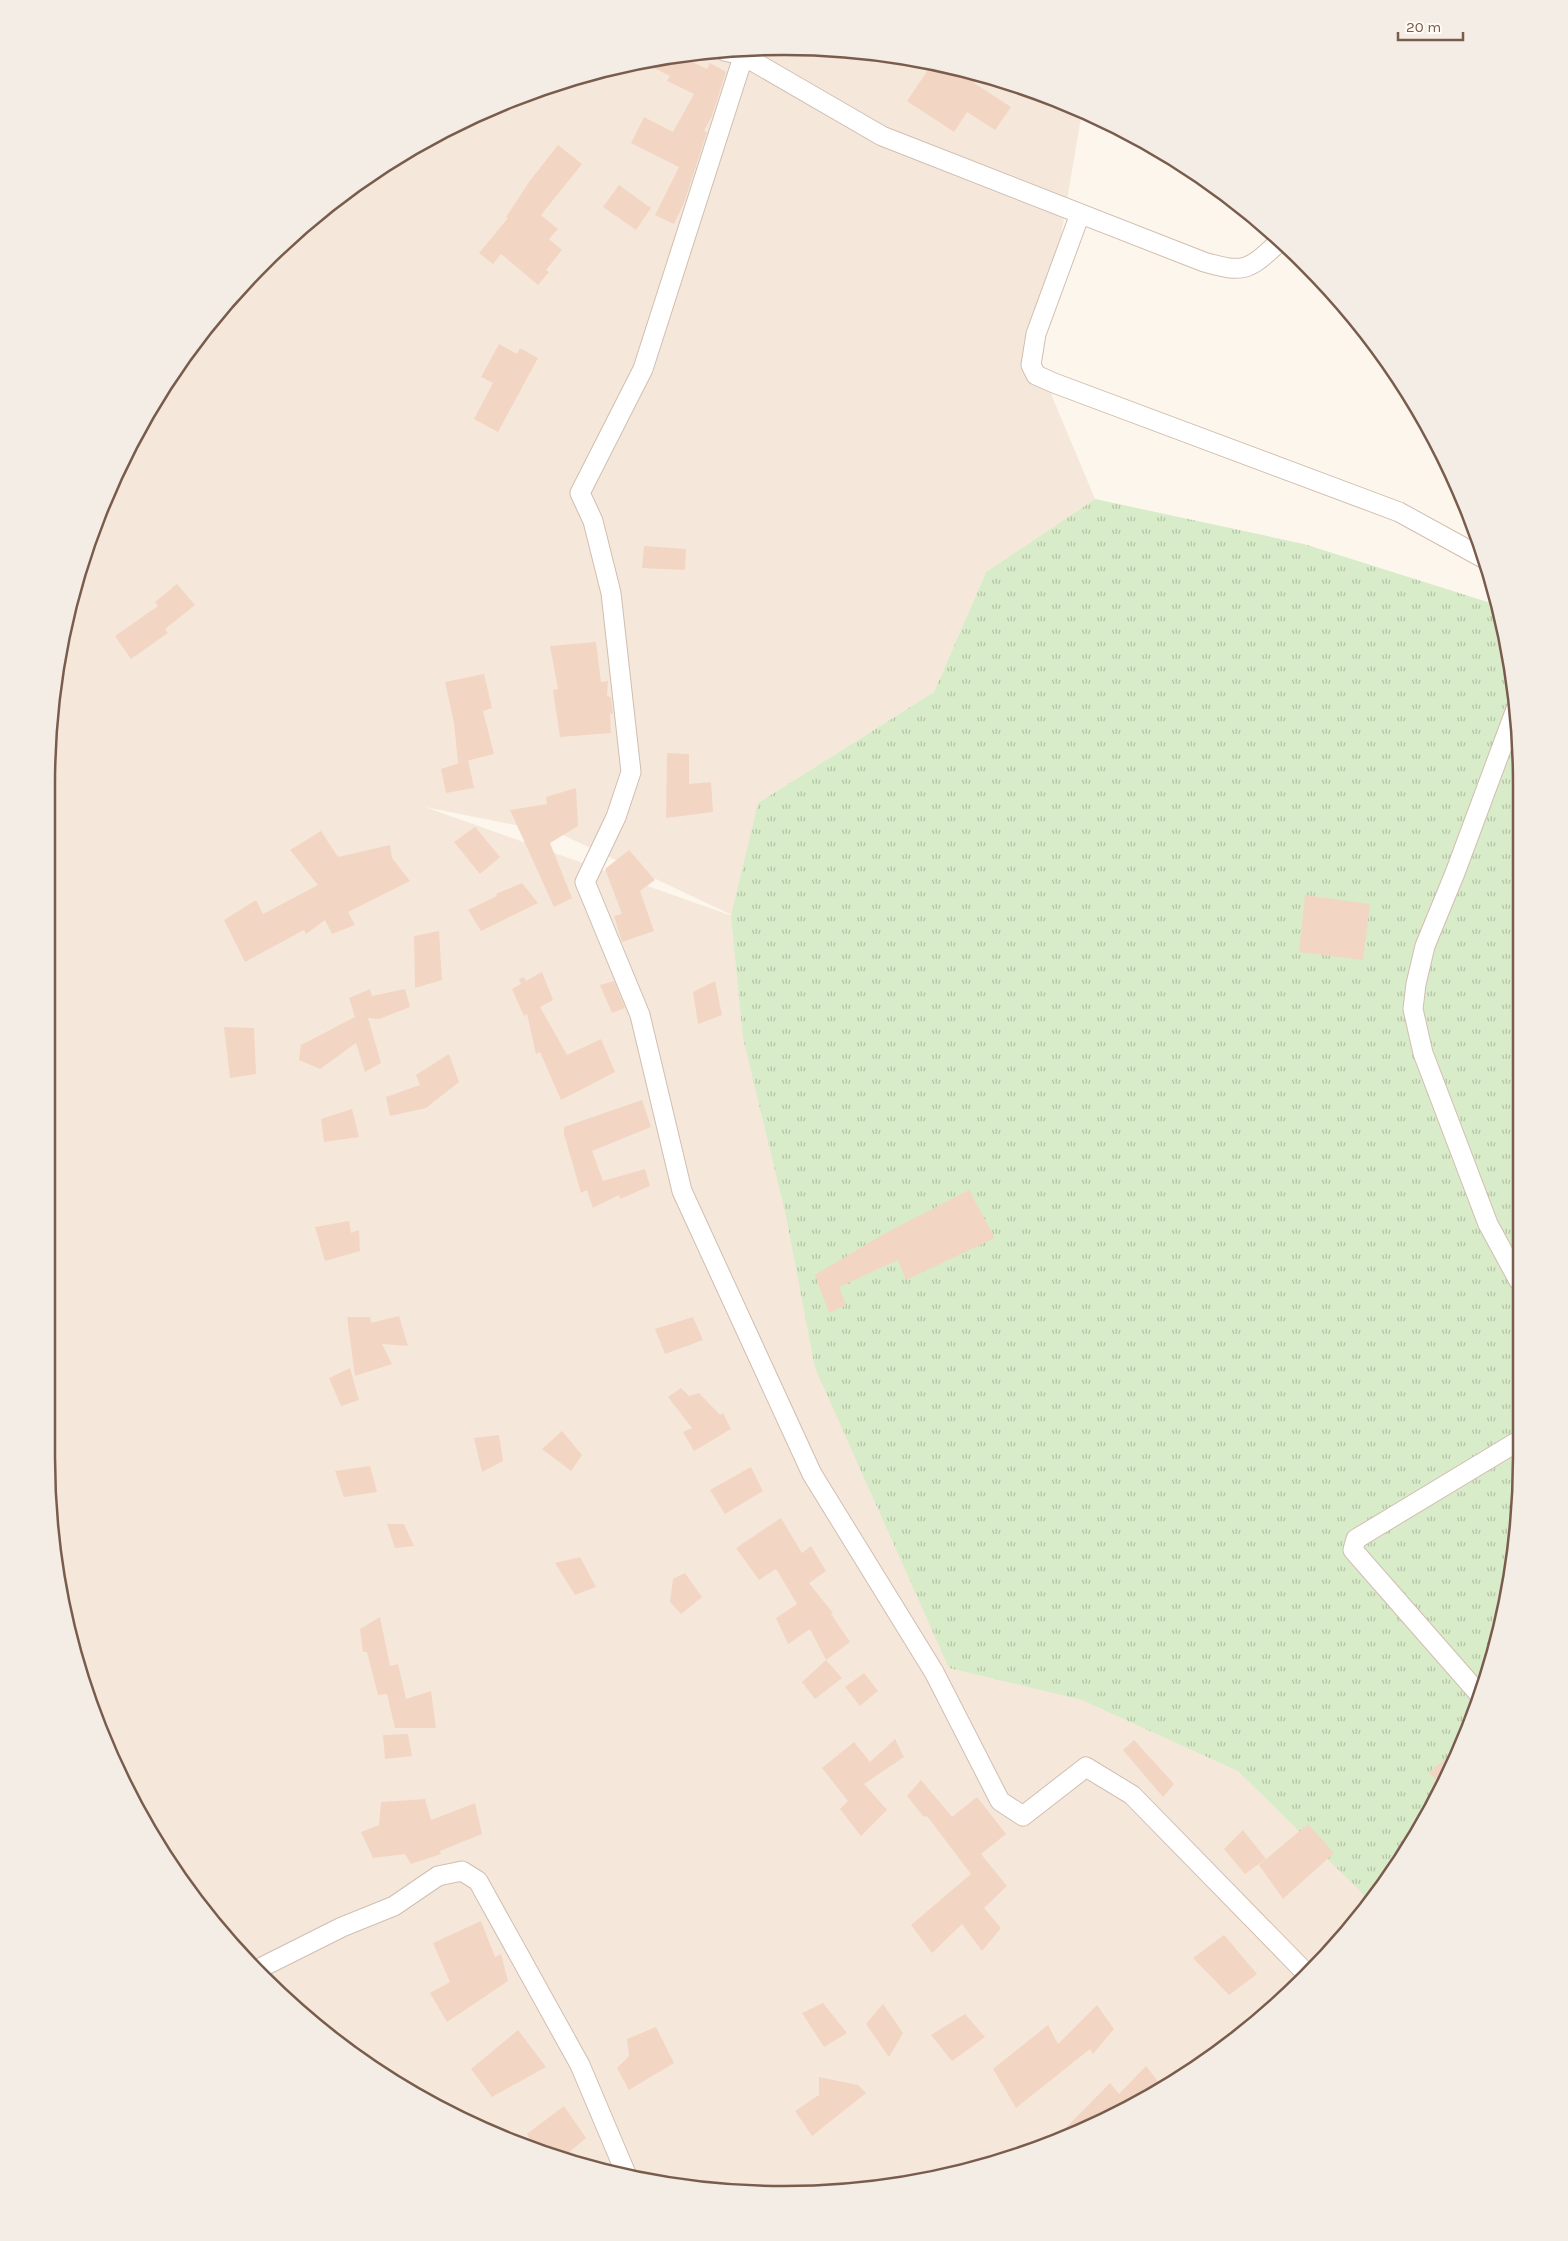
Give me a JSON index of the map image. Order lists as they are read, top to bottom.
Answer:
{
  "scale_bar": "20 m"
}
